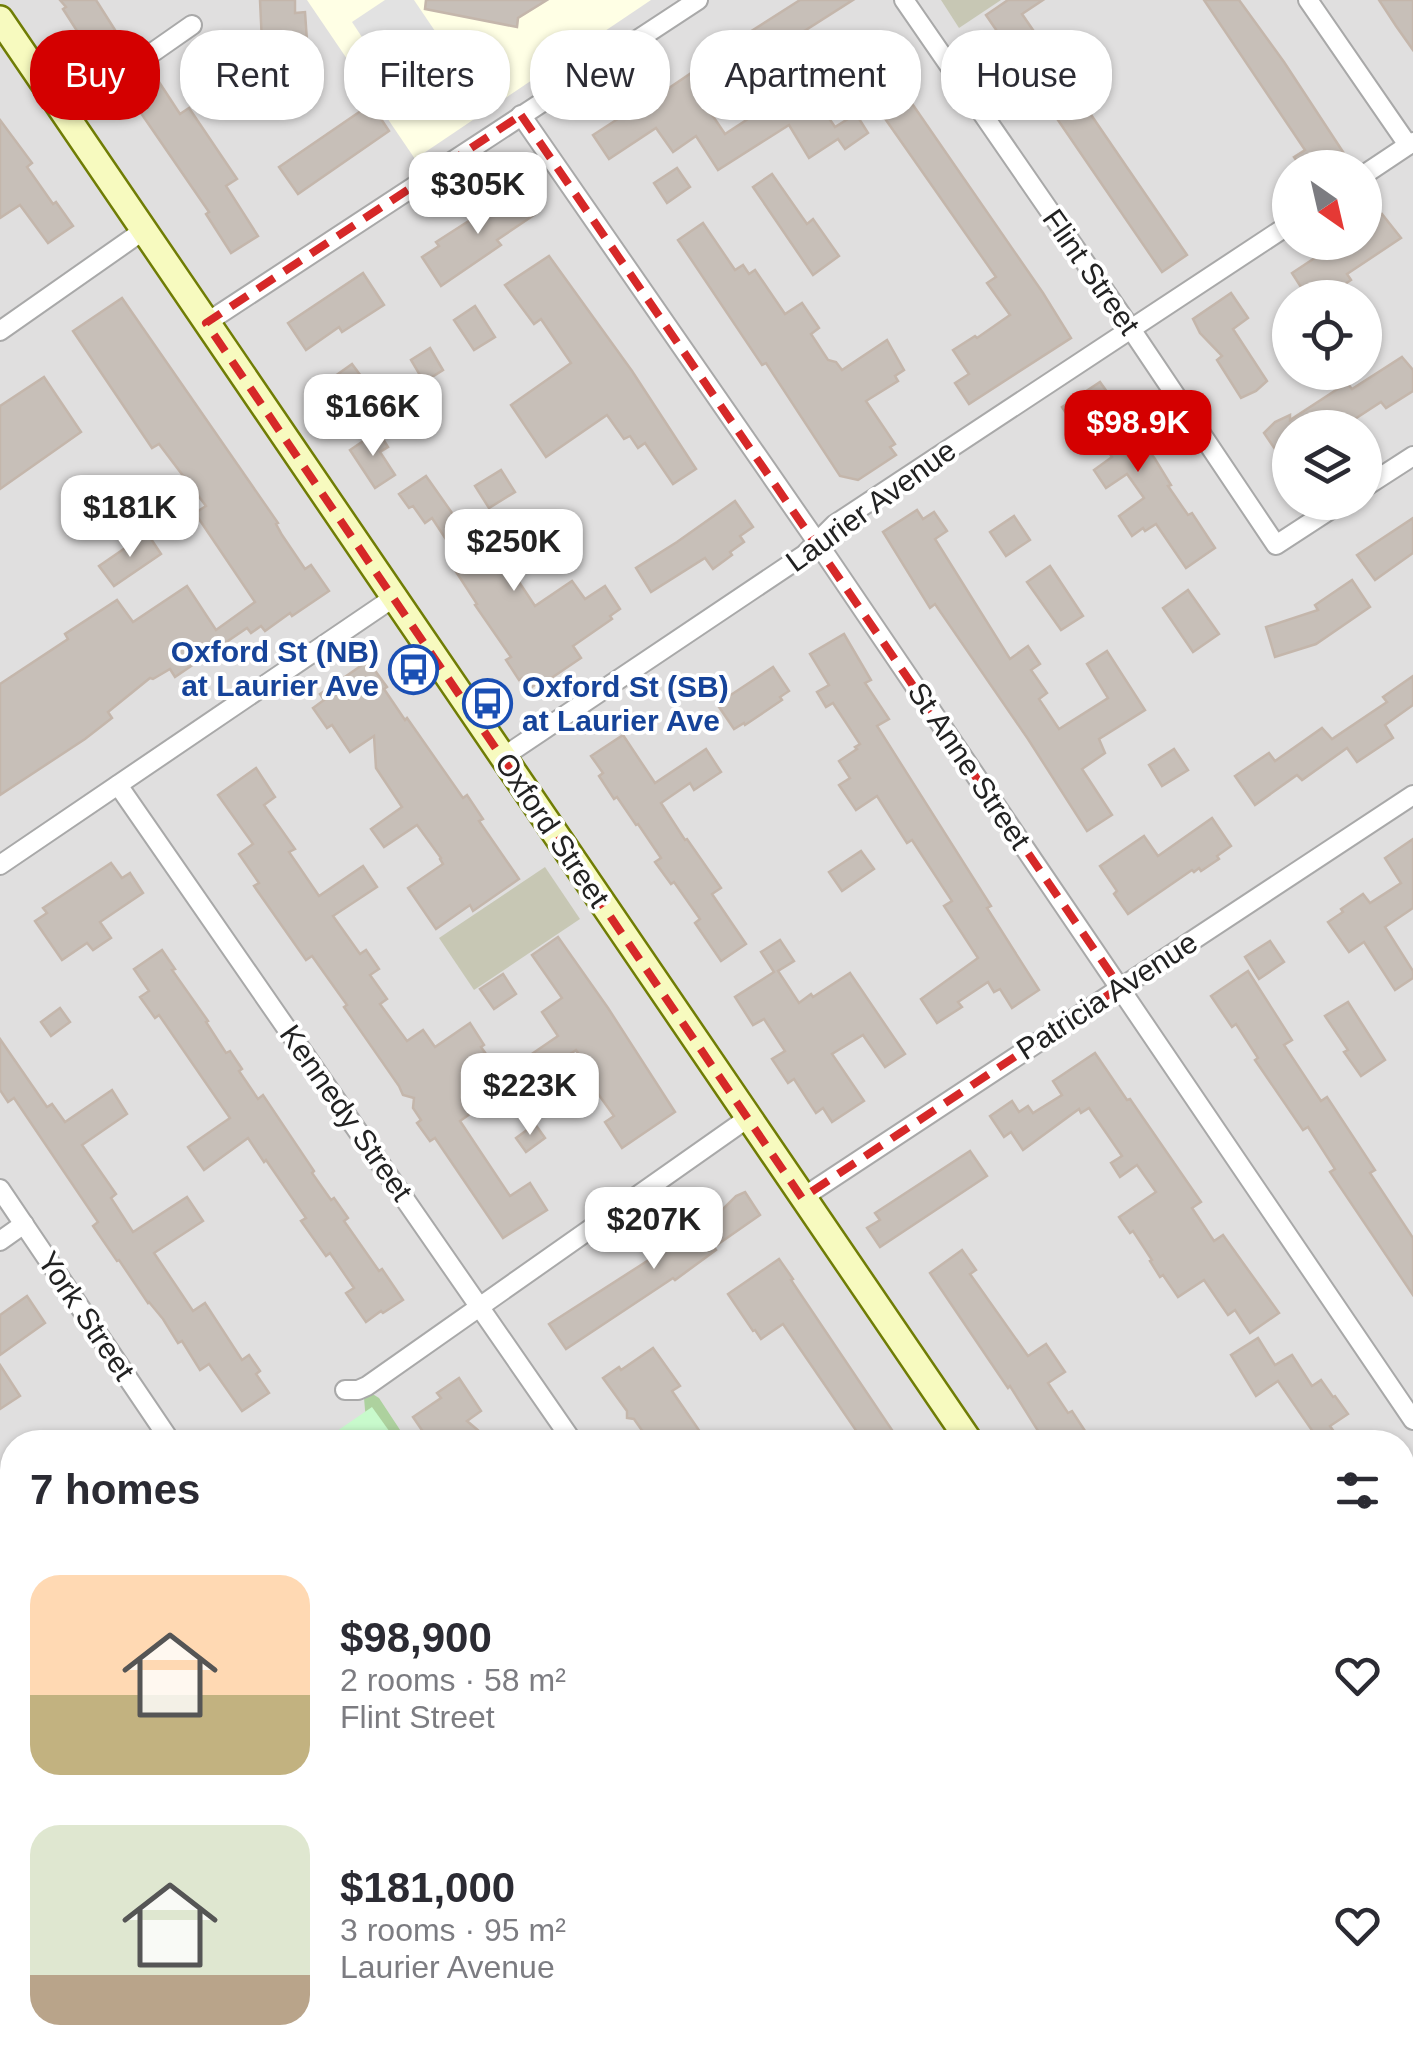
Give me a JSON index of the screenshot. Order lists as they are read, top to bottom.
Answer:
{
  "streets": {
    "main road": ["Oxford Street"],
    "street": [
      "Flint Street",
      "Laurier Avenue",
      "St Anne Street",
      "Patricia Avenue",
      "Kennedy Street",
      "York Street"
    ]
  },
  "crossings": [
    ["Flint Street", "Laurier Avenue"],
    ["Laurier Avenue", "St Anne Street"],
    ["Laurier Avenue", "Oxford Street"],
    ["St Anne Street", "Patricia Avenue"],
    ["Oxford Street", "Patricia Avenue"]
  ],
  "places": {
    "bus stop": ["Oxford St (NB) at Laurier Ave", "Oxford St (SB) at Laurier Ave"]
  },
  "north": "bottom right",
  "page": {
    "chip": [
      "Buy",
      "Rent",
      "Filters",
      "New",
      "Apartment",
      "House"
    ],
    "price": [
      "$305K",
      "$166K",
      "$98.9K",
      "$181K",
      "$250K",
      "$223K",
      "$207K"
    ],
    "heading": "7 homes",
    "list": [
      {
        "name": "$98,900",
        "note": "2 rooms · 58 m² · Flint Street"
      },
      {
        "name": "$181,000",
        "note": "3 rooms · 95 m² · Laurier Avenue"
      }
    ]
  }
}
